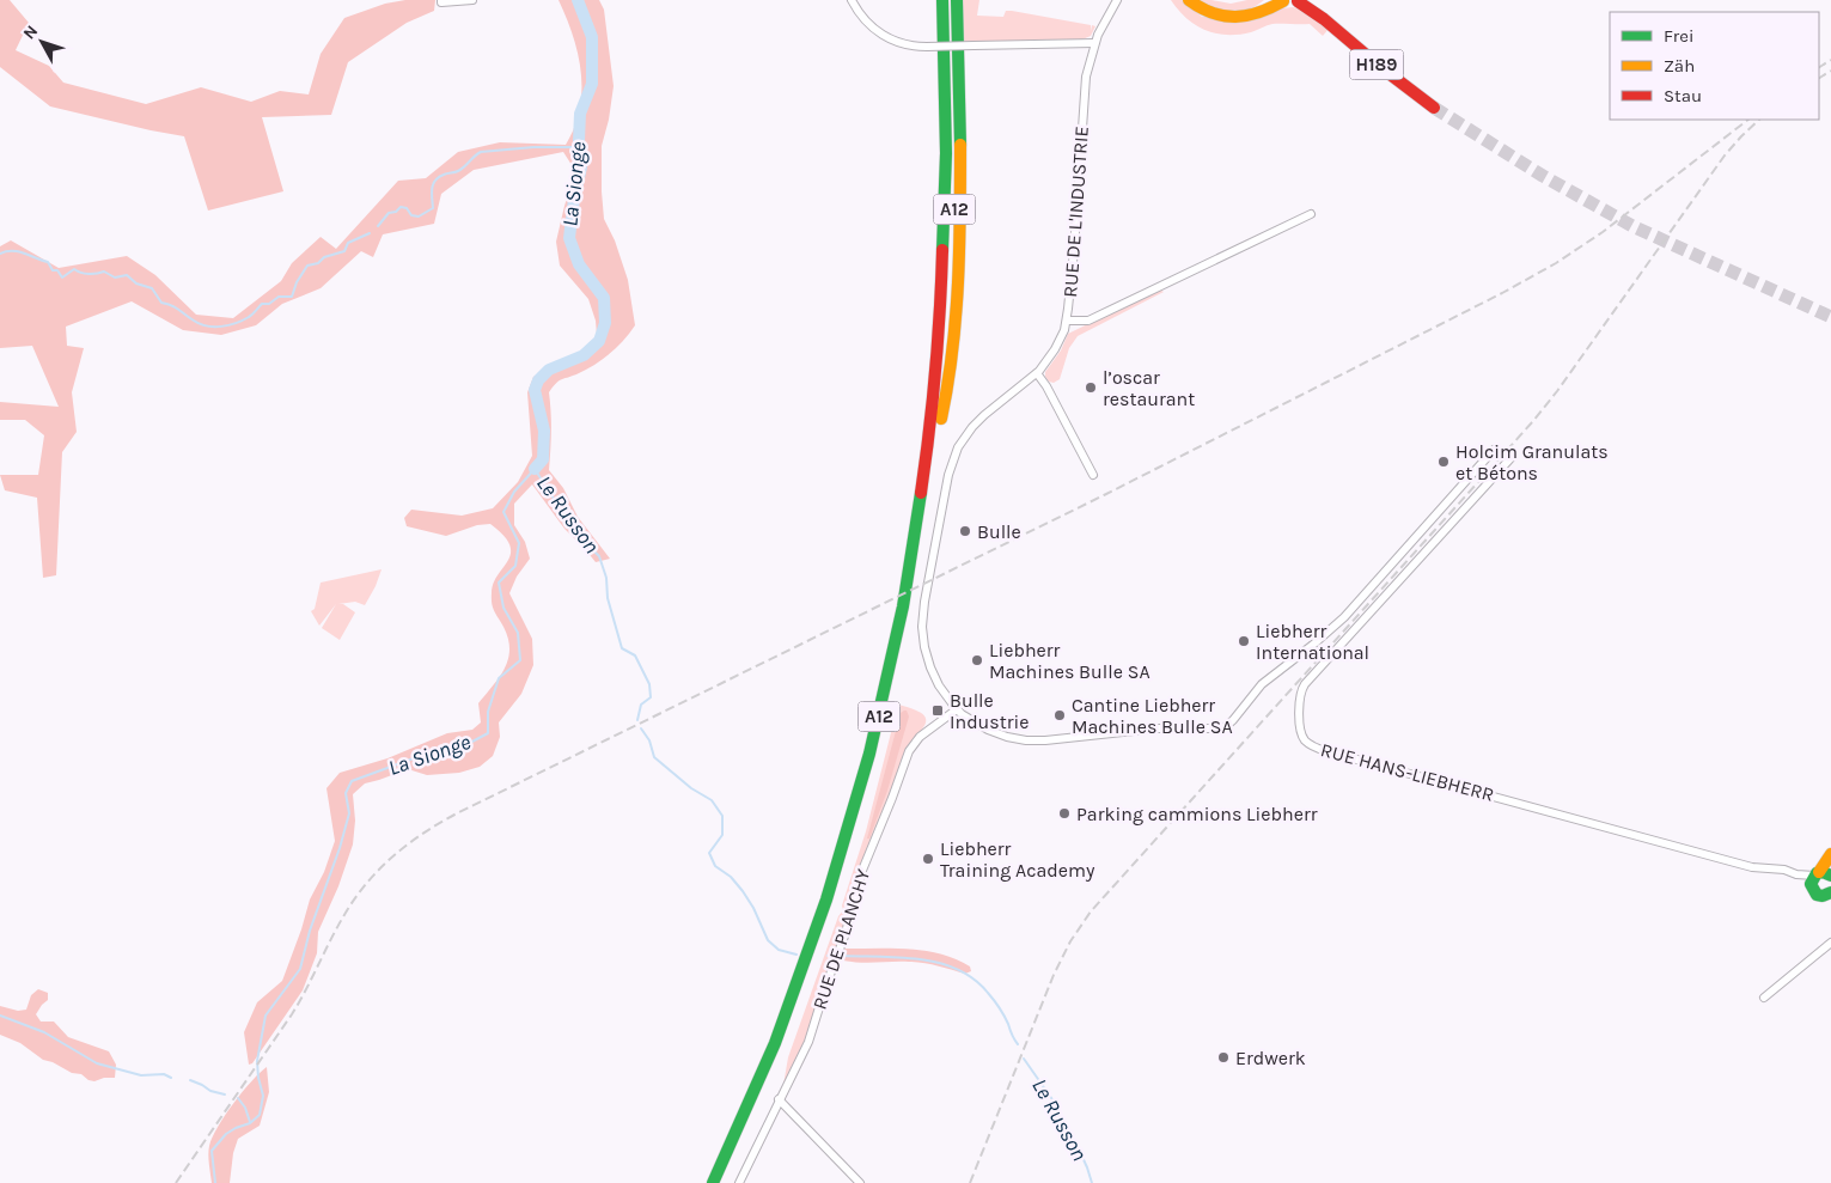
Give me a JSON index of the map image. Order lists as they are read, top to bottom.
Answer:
{
  "streets": {
    "main road": ["H189", "A12"],
    "street": ["RUE DE L'INDUSTRIE", "RUE HANS-LIEBHERR", "RUE DE PLANCHY"]
  },
  "crossings": [
    ["RUE DE L'INDUSTRIE", "RUE DE PLANCHY"]
  ],
  "water": ["La Sionge", "Le Russon"],
  "places": {
    "other": [
      "l’oscar restaurant",
      "Holcim Granulats et Bétons",
      "Bulle",
      "Liebherr International",
      "Liebherr Machines Bulle SA",
      "Cantine Liebherr Machines Bulle SA",
      "Parking cammions Liebherr",
      "Liebherr Training Academy",
      "Erdwerk"
    ],
    "transit": ["Bulle Industrie"]
  },
  "legend": ["Frei", "Zäh", "Stau"],
  "north": "top left"
}
